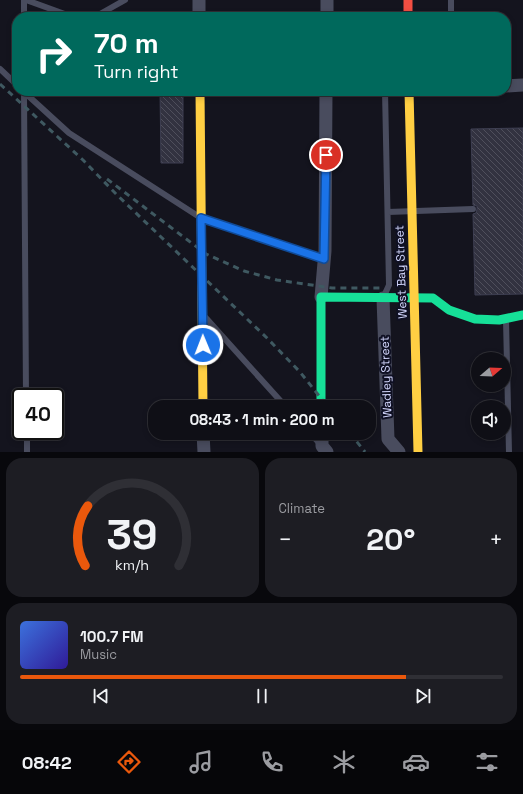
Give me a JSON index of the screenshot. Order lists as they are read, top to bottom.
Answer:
{
  "streets": {
    "street": ["West Bay Street", "Wadley Street"]
  },
  "north": "right",
  "page": {
    "turn": ["70 m", "Turn right"],
    "limit": "40",
    "trip": "08:43 · 1 min · 200 m",
    "tile": "Climate",
    "heat": ["−", "20°", "+"],
    "song": ["100.7 FM", "Music"],
    "tabs": "08:42",
    "gauge": ["39", "km/h"]
  }
}
